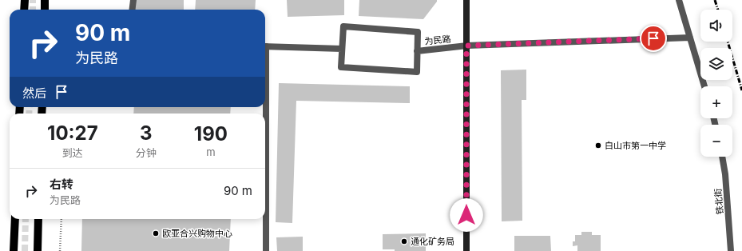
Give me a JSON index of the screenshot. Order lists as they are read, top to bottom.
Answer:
{
  "streets": {
    "street": ["为民路", "铁北街"]
  },
  "places": ["白山市第一中学", "欧亚合兴购物中心", "通化矿务局"],
  "page": {
    "map_buttons": ["+", "−"],
    "turn": ["90 m", "为民路"],
    "then": "然后",
    "eta": [
      "10:27",
      "到达",
      "3",
      "分钟",
      "190",
      "m"
    ],
    "list": [
      {
        "name": "右转",
        "note": "为民路",
        "value": "90 m"
      }
    ]
  }
}
